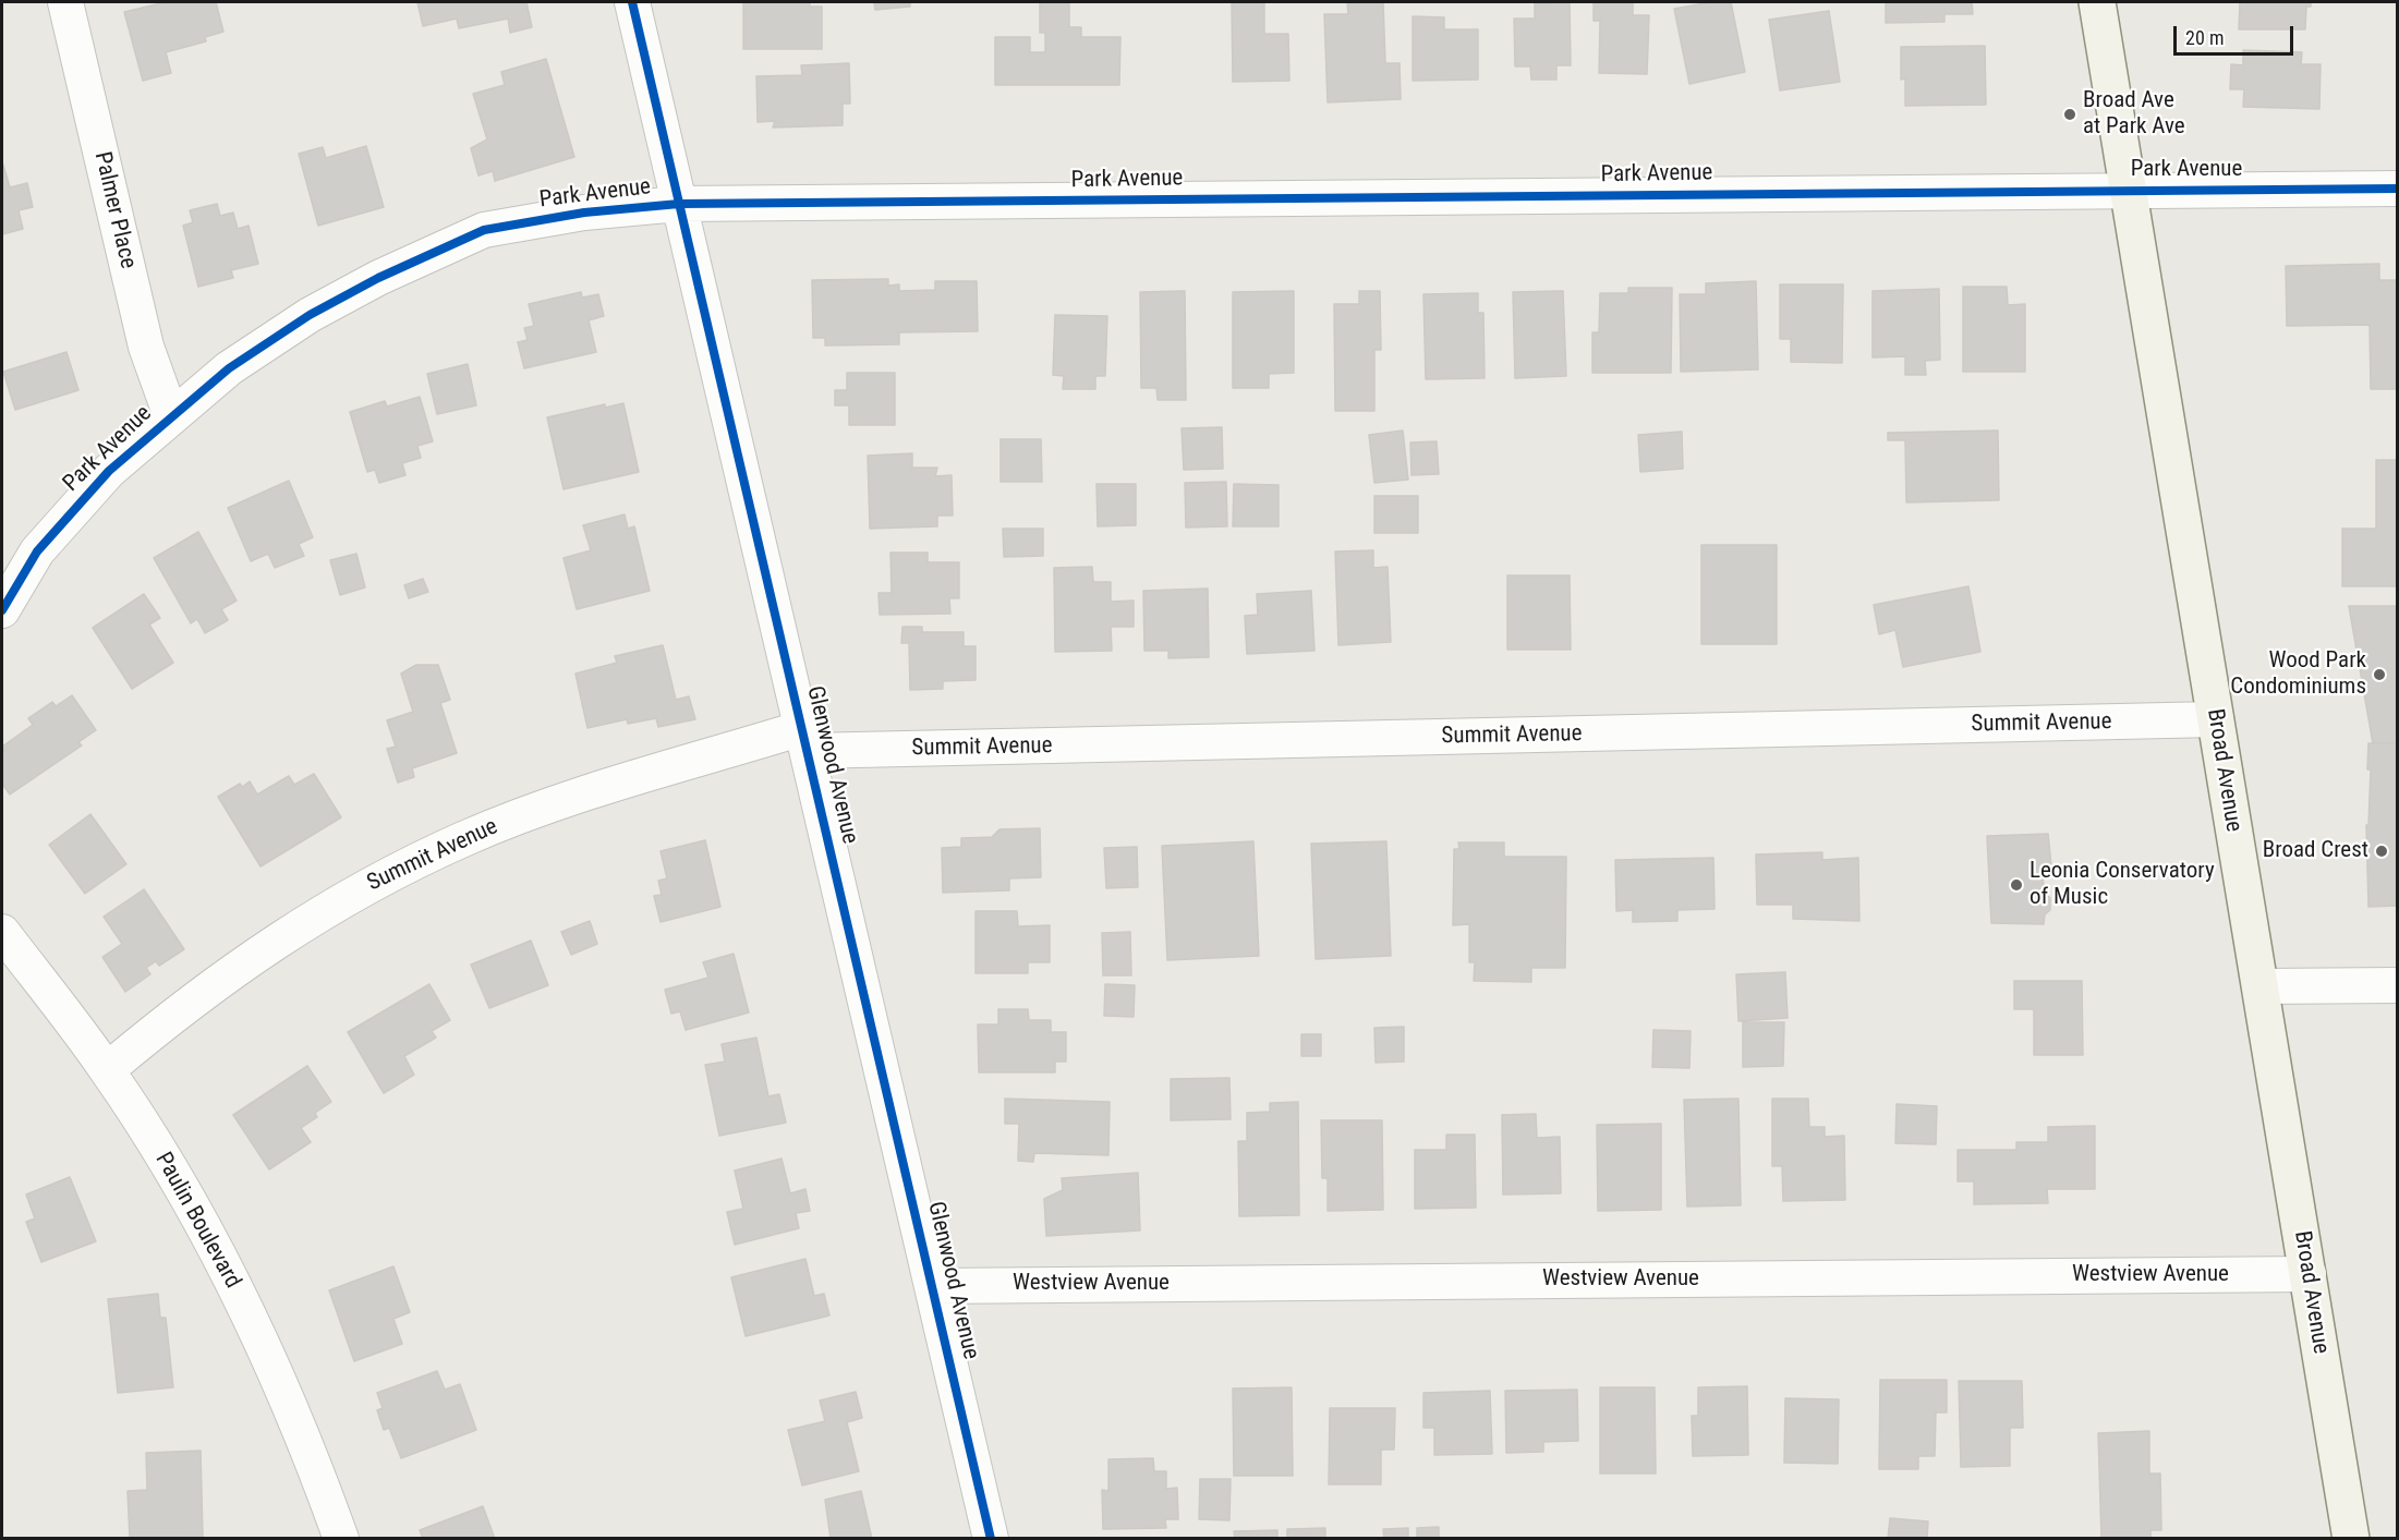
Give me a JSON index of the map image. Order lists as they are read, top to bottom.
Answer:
{
  "streets": {
    "main road": ["Broad Avenue"],
    "street": [
      "Park Avenue",
      "Palmer Place",
      "Summit Avenue",
      "Glenwood Avenue",
      "Paulin Boulevard",
      "Westview Avenue"
    ]
  },
  "crossings": [
    ["Park Avenue", "Palmer Place"],
    ["Park Avenue", "Glenwood Avenue"],
    ["Park Avenue", "Broad Avenue"],
    ["Summit Avenue", "Glenwood Avenue"],
    ["Summit Avenue", "Broad Avenue"],
    ["Summit Avenue", "Paulin Boulevard"],
    ["Glenwood Avenue", "Westview Avenue"],
    ["Broad Avenue", "Westview Avenue"]
  ],
  "places": [
    "Broad Ave at Park Ave",
    "Wood Park Condominiums",
    "Broad Crest",
    "Leonia Conservatory of Music"
  ],
  "scale_bar": "20 m"
}
